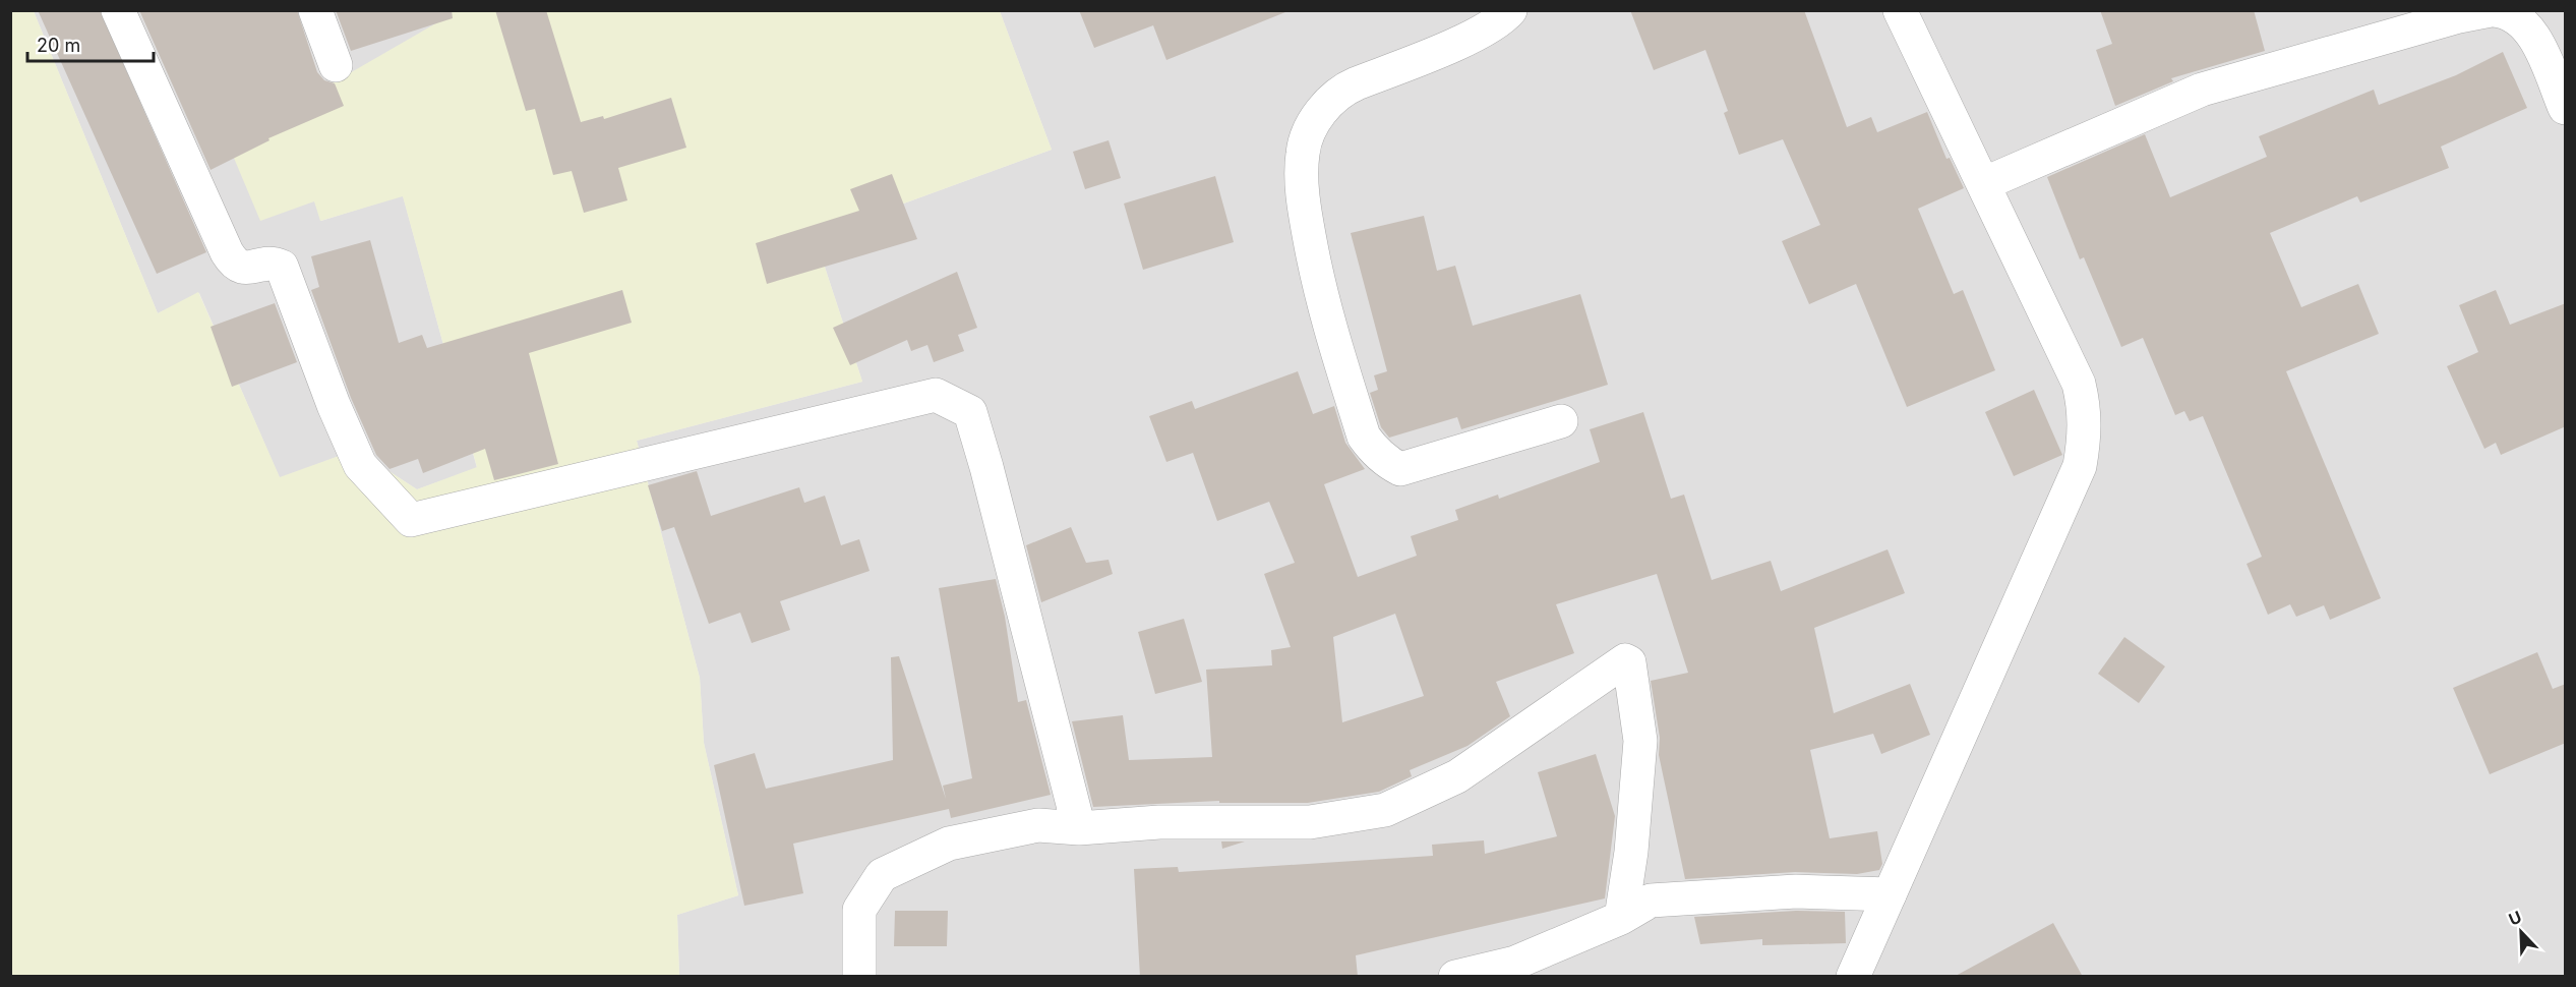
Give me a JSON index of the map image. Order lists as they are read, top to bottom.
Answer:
{
  "scale_bar": "20 m",
  "north": "top left"
}
